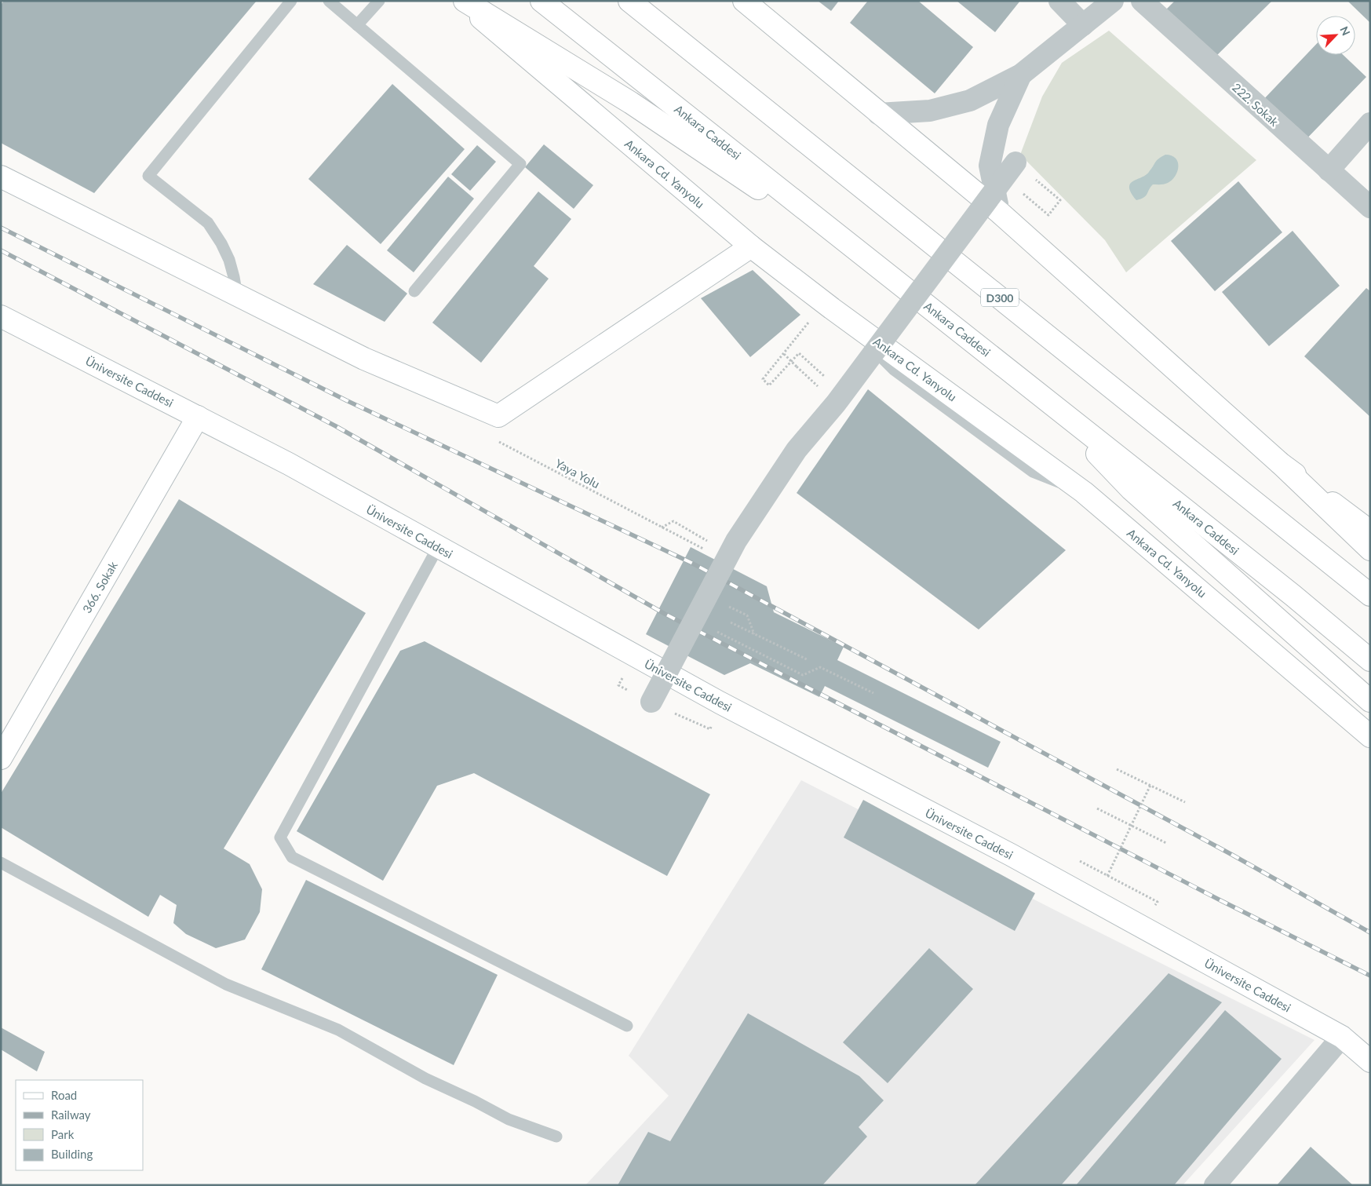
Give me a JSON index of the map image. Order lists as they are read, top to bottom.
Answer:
{
  "streets": {
    "main road": [
      "Ankara Caddesi",
      "Ankara Cd. Yanyolu",
      "D300",
      "Üniversite Caddesi",
      "366. Sokak"
    ],
    "street": ["222. Sokak"],
    "path": ["Yaya Yolu"]
  },
  "crossings": [
    ["Üniversite Caddesi", "366. Sokak"]
  ],
  "legend": [
    "Road",
    "Railway",
    "Park",
    "Building"
  ],
  "north": "top right"
}
